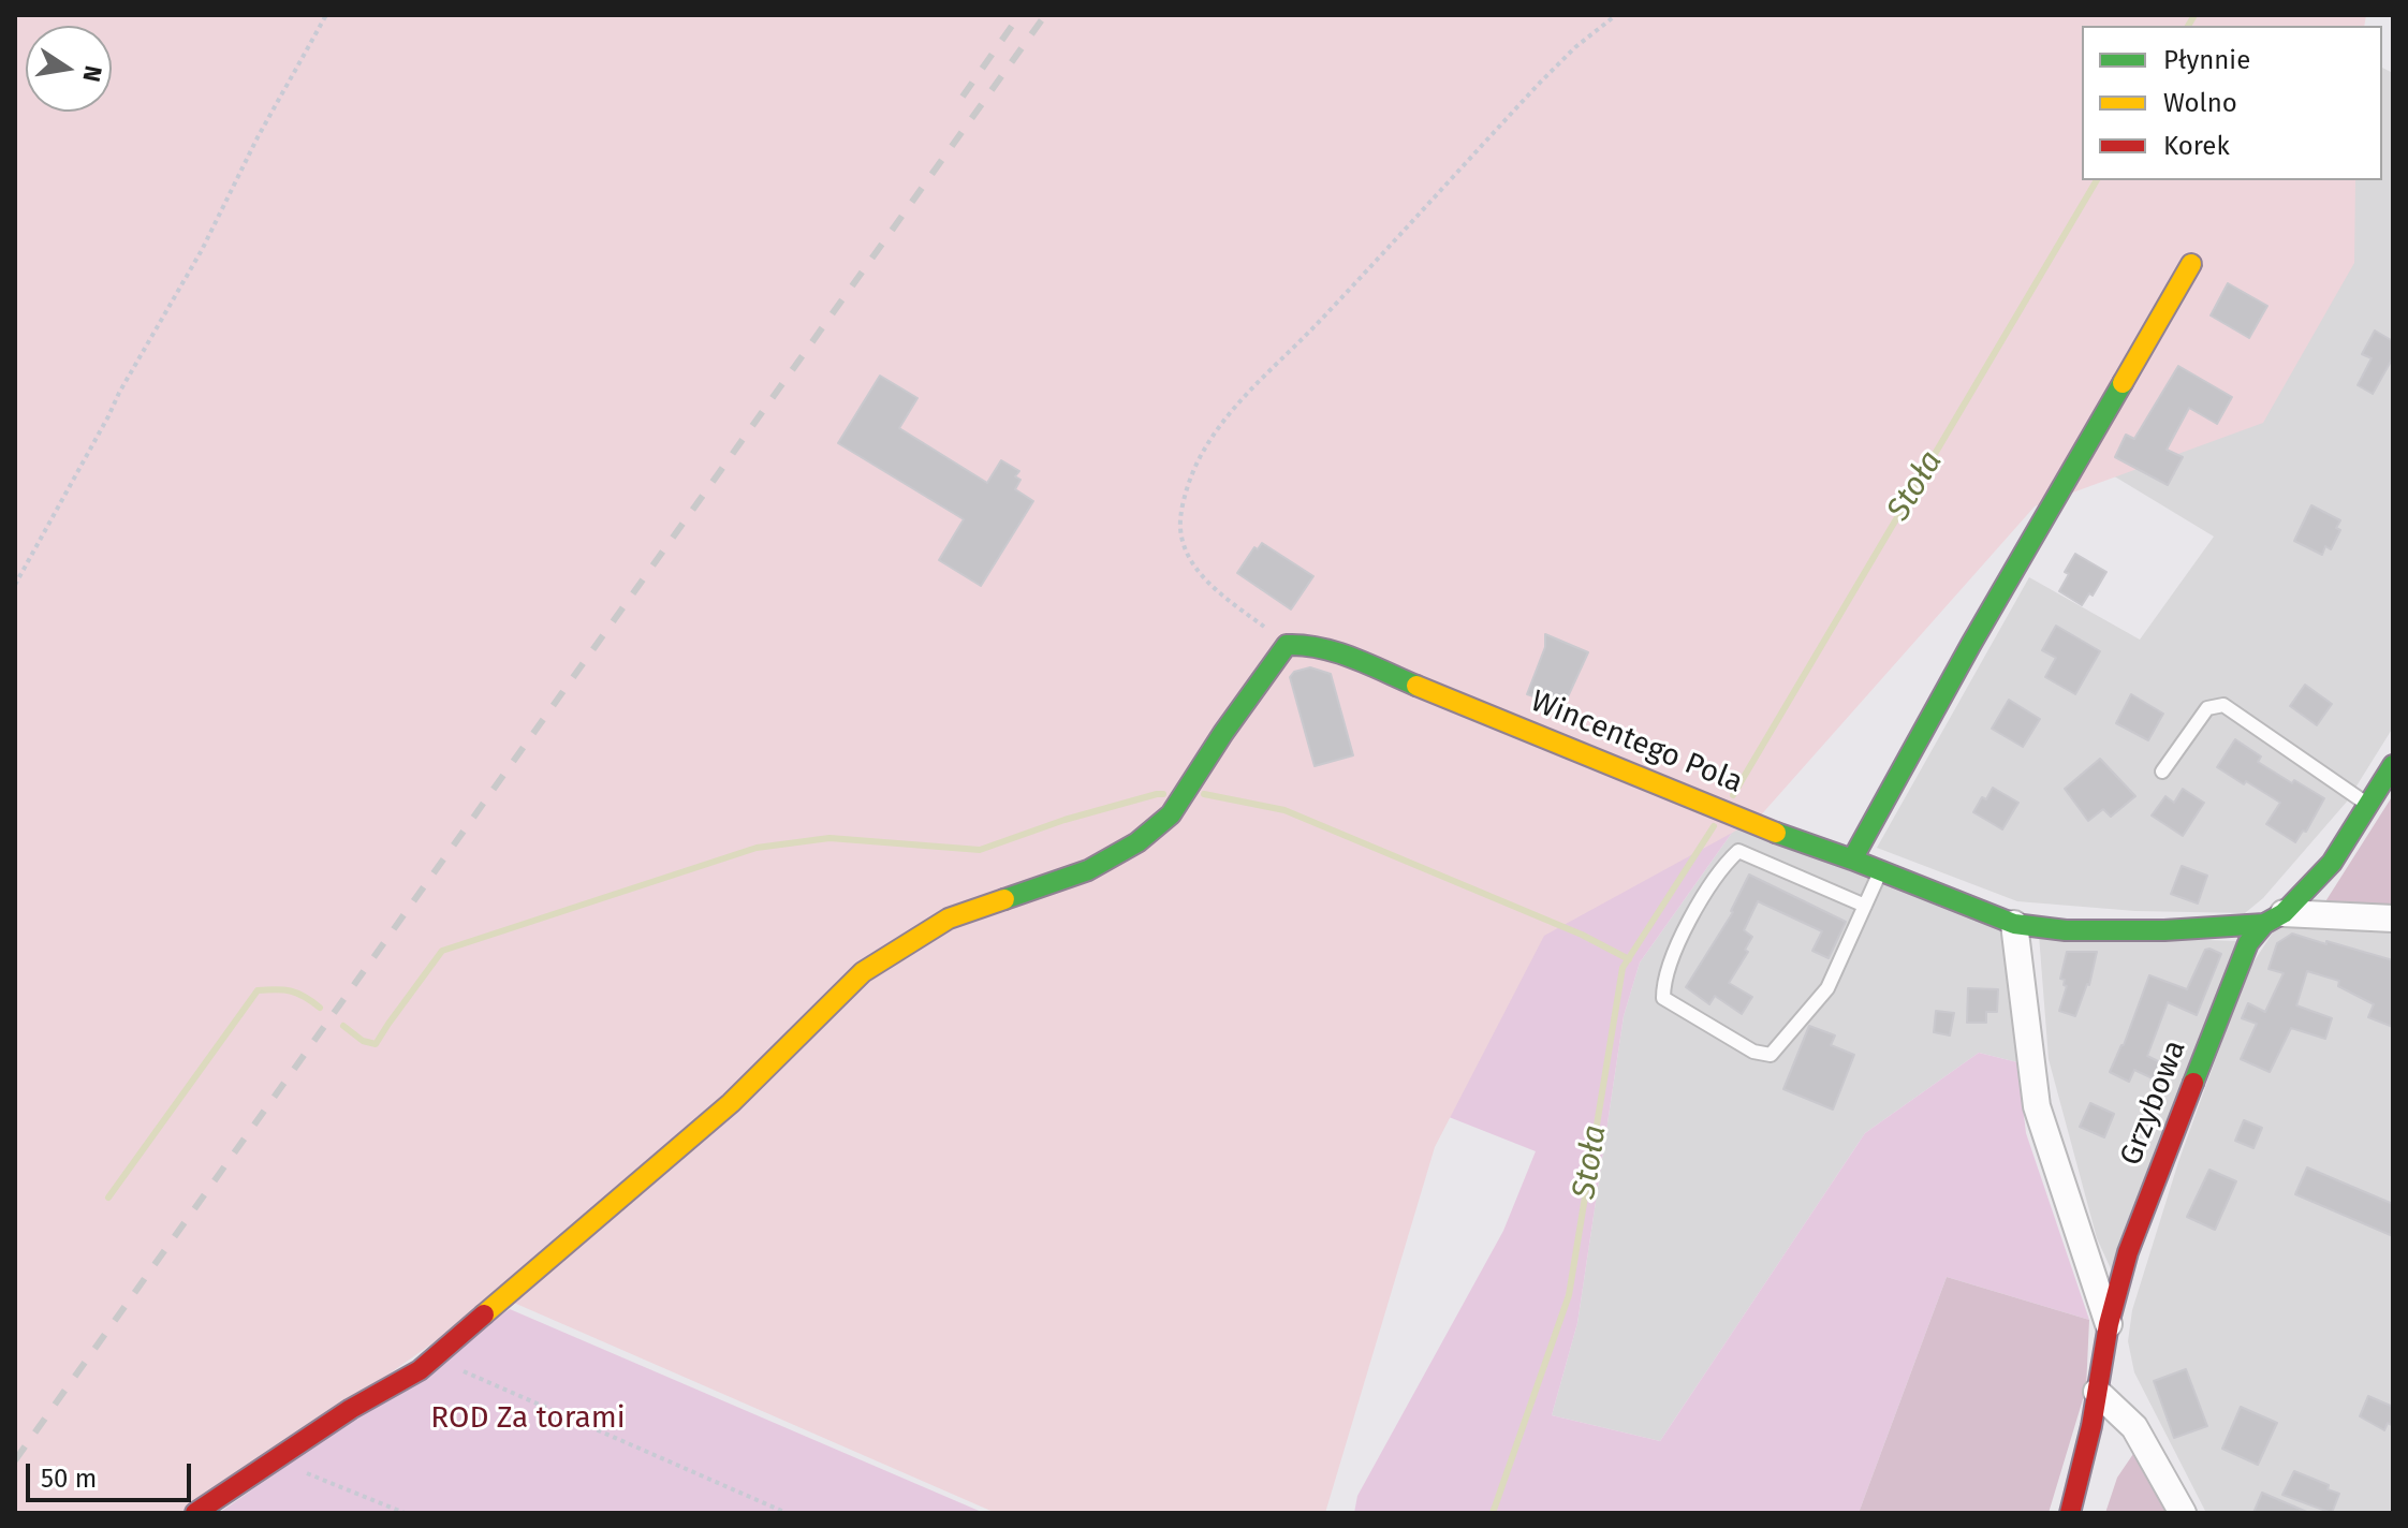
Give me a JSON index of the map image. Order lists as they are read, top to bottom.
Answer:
{
  "streets": {
    "street": ["Wincentego Pola", "Grzybowa"]
  },
  "crossings": [
    ["Wincentego Pola", "Grzybowa"]
  ],
  "water": ["Stoła"],
  "parks": ["ROD Za torami"],
  "legend": ["Płynnie", "Wolno", "Korek"],
  "scale_bar": "50 m",
  "north": "right"
}
